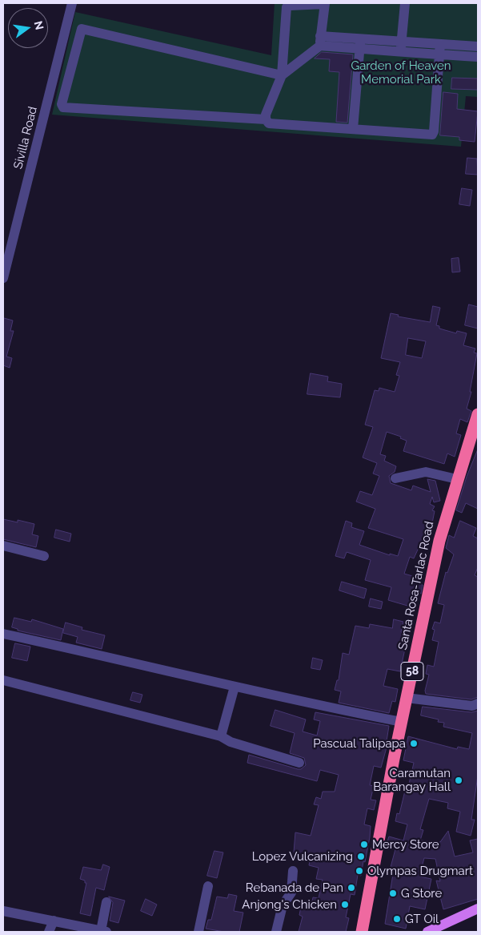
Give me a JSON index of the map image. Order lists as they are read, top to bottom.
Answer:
{
  "streets": {
    "highway": ["Santa Rosa-Tarlac Road", "58"],
    "street": ["Sivilla Road"]
  },
  "parks": ["Garden of Heaven Memorial Park"],
  "places": [
    "Pascual Talipapa",
    "Caramutan Barangay Hall",
    "Mercy Store",
    "Lopez Vulcanizing",
    "Olympas Drugmart",
    "Rebanada de Pan",
    "G Store",
    "Anjong's Chicken",
    "GT Oil"
  ],
  "north": "right"
}
